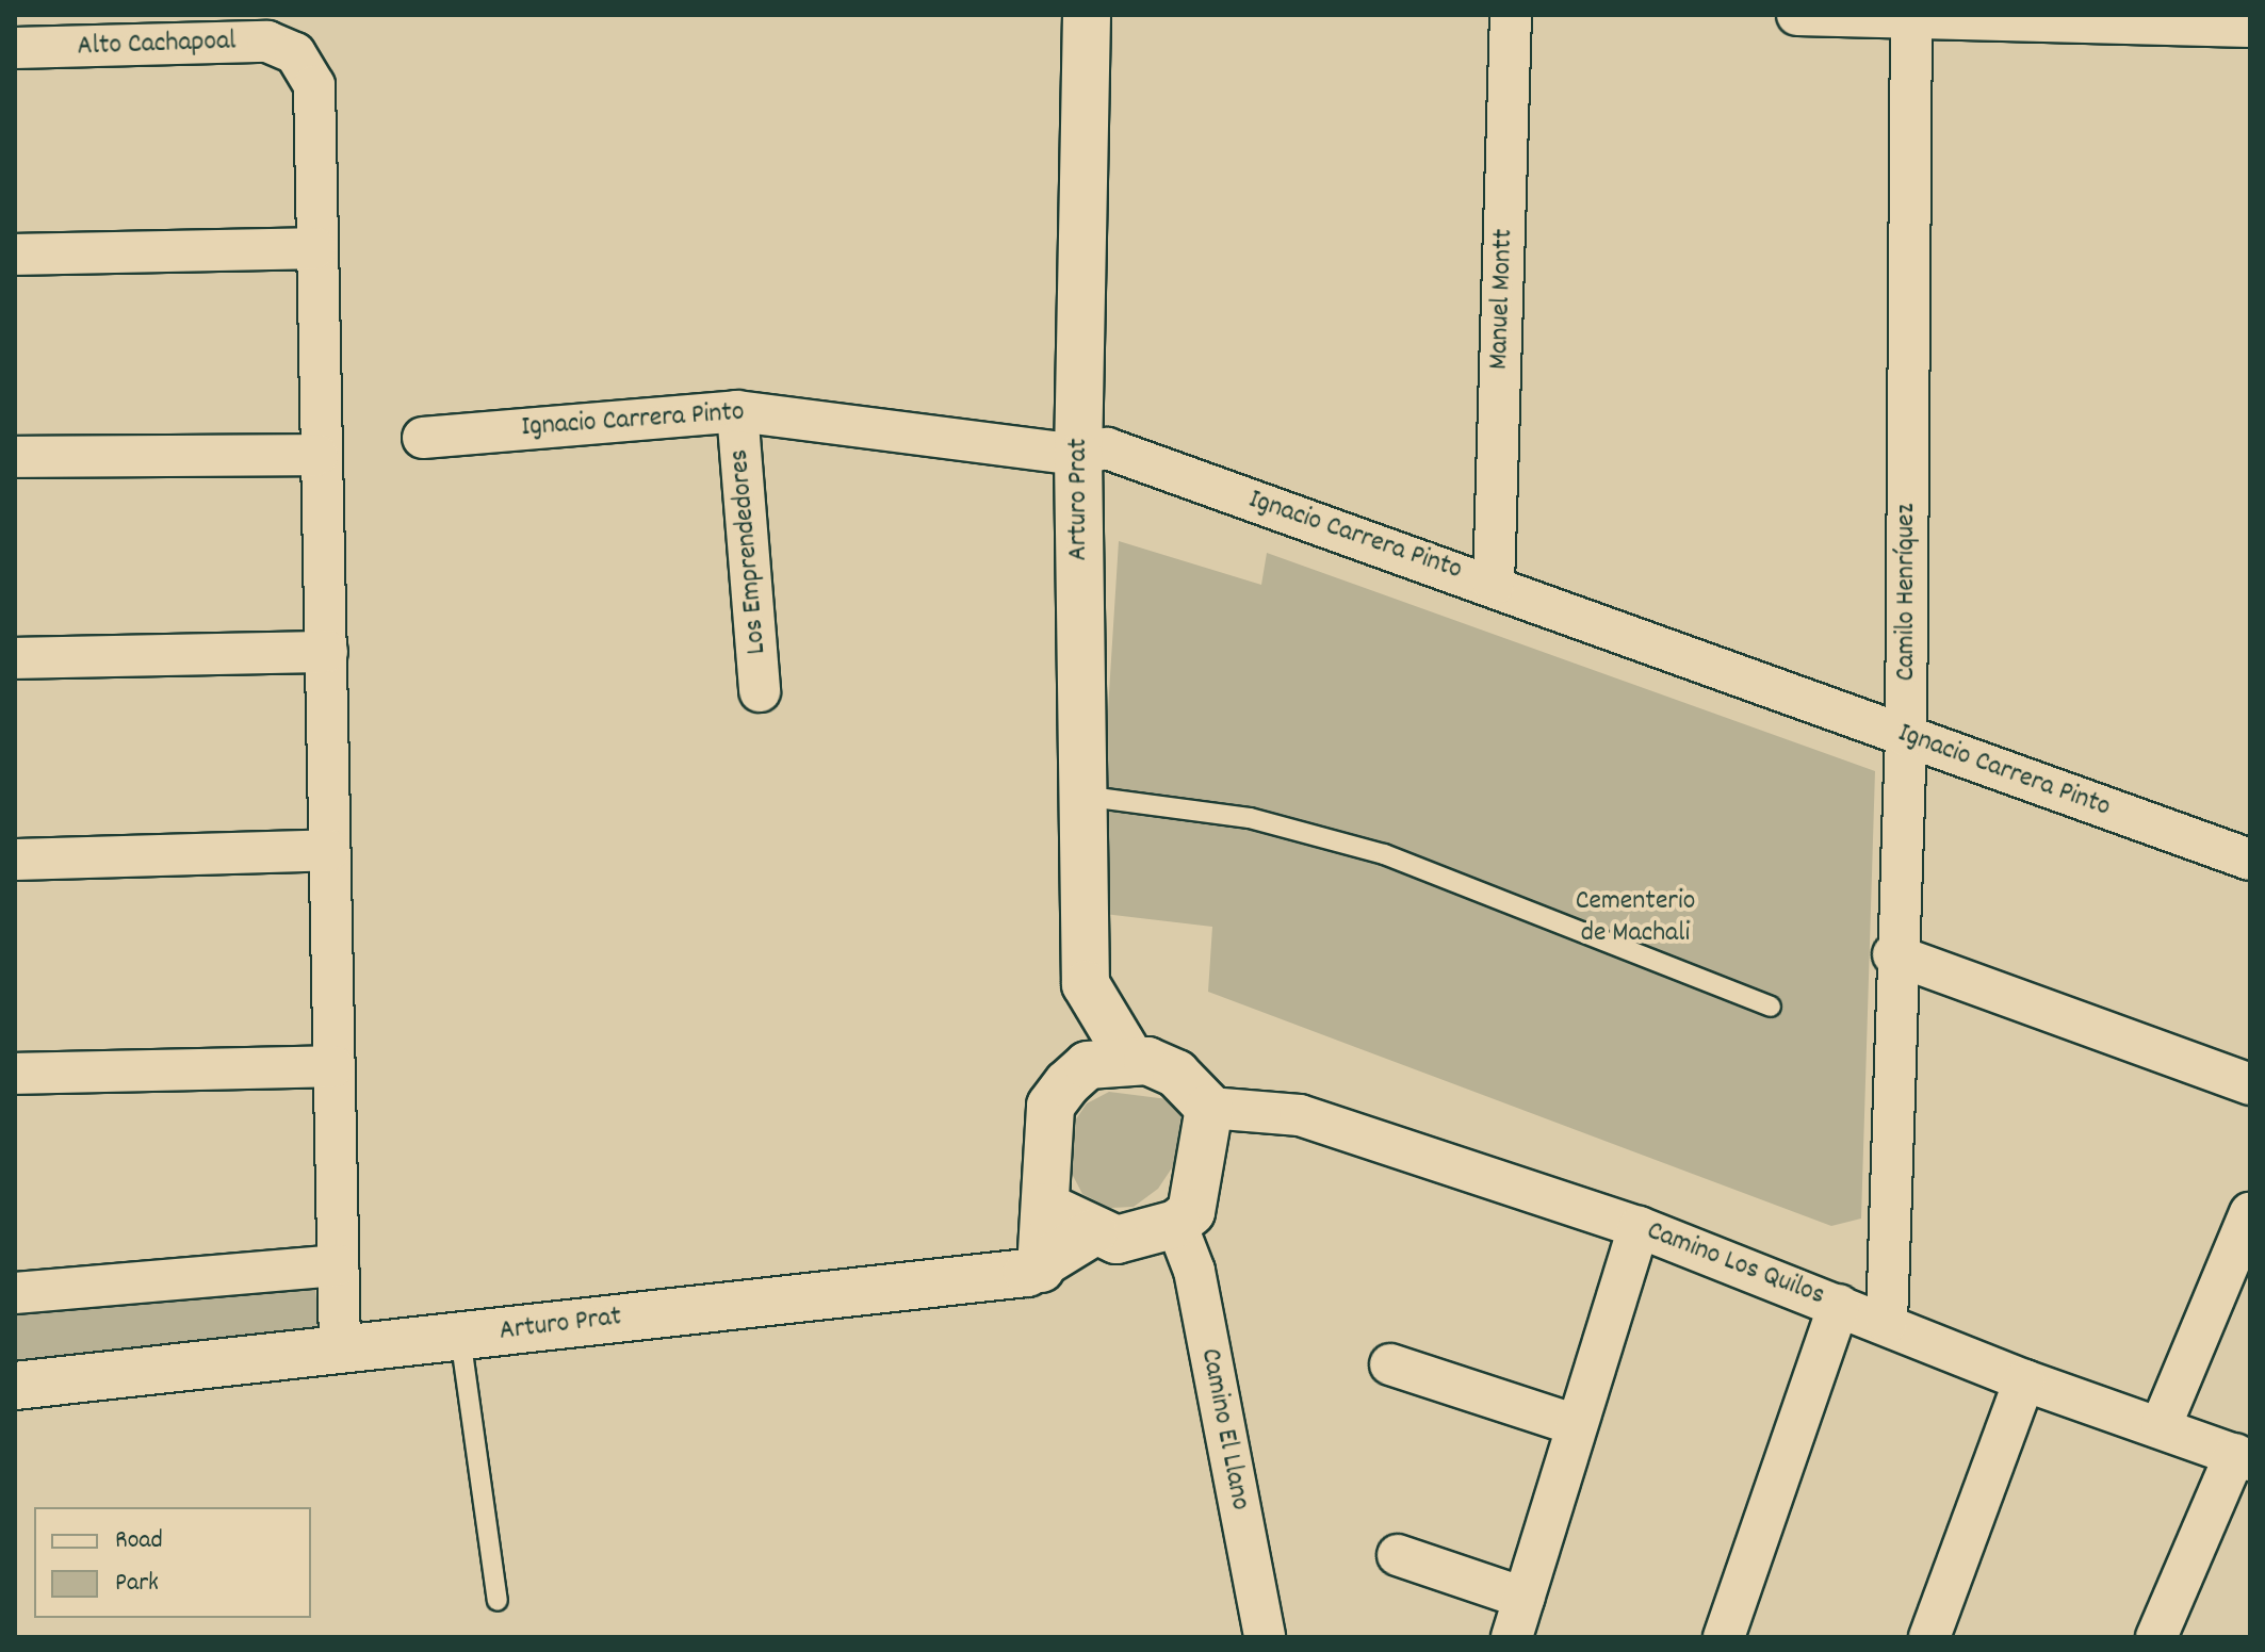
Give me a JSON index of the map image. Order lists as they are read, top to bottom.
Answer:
{
  "streets": {
    "main road": ["Arturo Prat"],
    "street": [
      "Alto Cachapoal",
      "Manuel Montt",
      "Ignacio Carrera Pinto",
      "Los Emprendedores",
      "Camilo Henríquez",
      "Camino Los Quilos",
      "Camino El Llano"
    ]
  },
  "crossings": [
    ["Manuel Montt", "Ignacio Carrera Pinto"],
    ["Ignacio Carrera Pinto", "Arturo Prat"],
    ["Ignacio Carrera Pinto", "Los Emprendedores"],
    ["Ignacio Carrera Pinto", "Camilo Henríquez"],
    ["Arturo Prat", "Camino Los Quilos"],
    ["Arturo Prat", "Camino El Llano"],
    ["Camilo Henríquez", "Camino Los Quilos"],
    ["Camino Los Quilos", "Camino El Llano"]
  ],
  "parks": ["Cementerio de Machali"],
  "legend": ["Road", "Park"]
}
